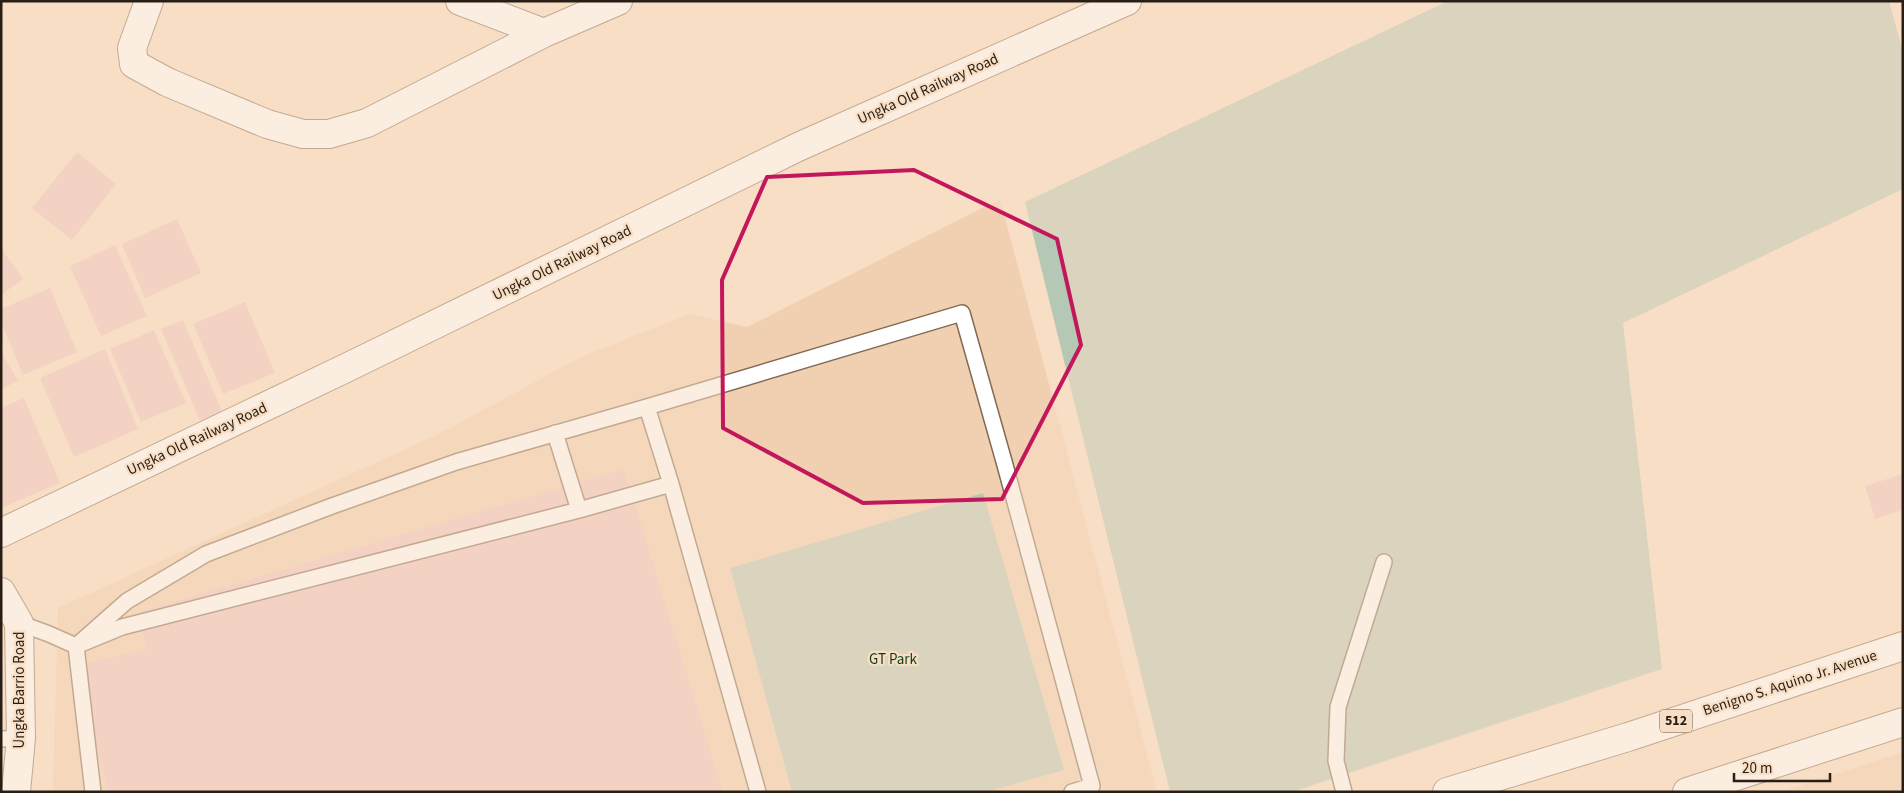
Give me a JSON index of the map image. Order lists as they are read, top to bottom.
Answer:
{
  "streets": {
    "street": [
      "Ungka Old Railway Road",
      "Benigno S. Aquino Jr. Avenue",
      "Ungka Barrio Road",
      "512"
    ]
  },
  "parks": ["GT Park"],
  "scale_bar": "20 m"
}
